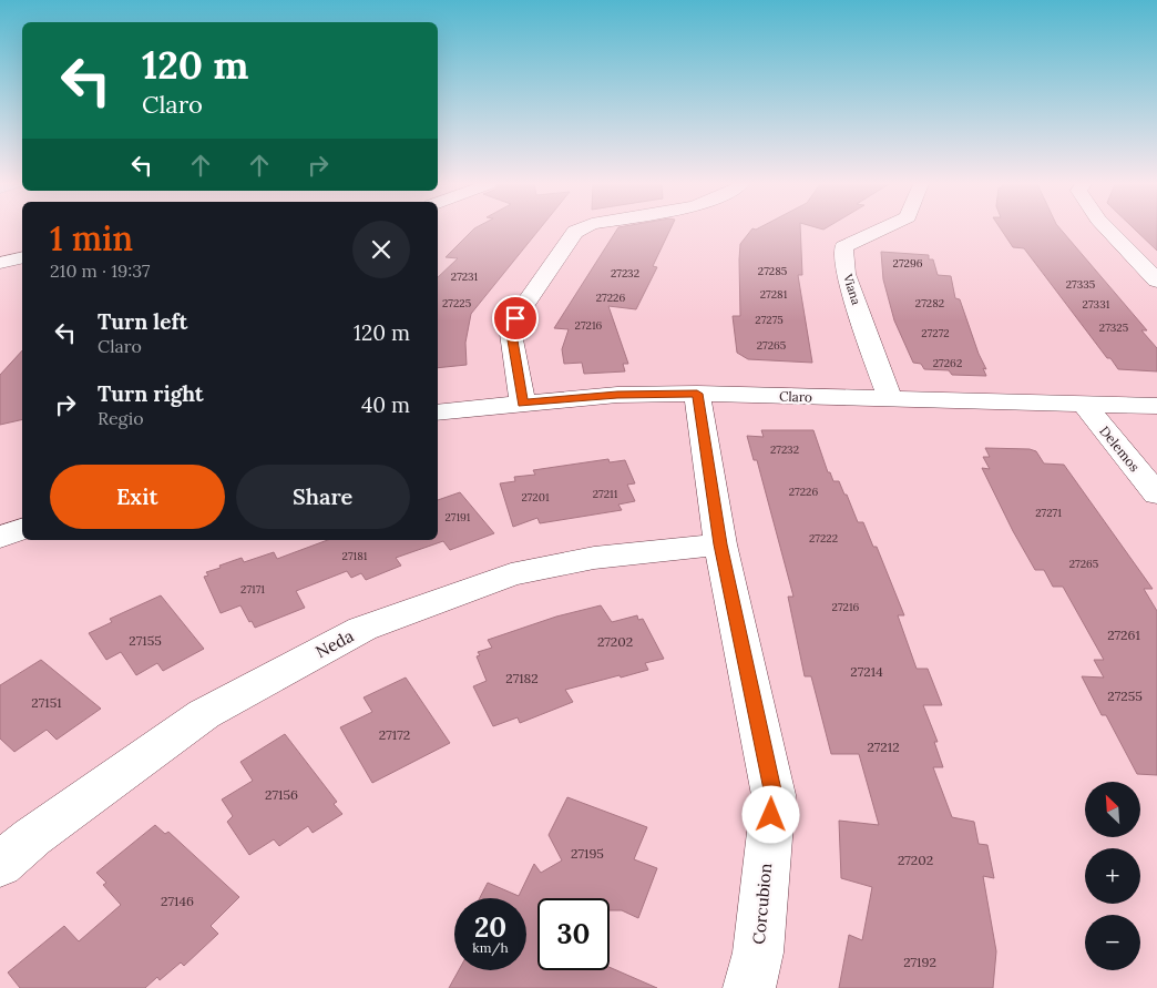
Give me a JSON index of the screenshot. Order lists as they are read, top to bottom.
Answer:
{
  "streets": {
    "street": [
      "Viana",
      "Claro",
      "Delemos",
      "Neda",
      "Corcubion"
    ]
  },
  "crossings": [
    ["Viana", "Claro"],
    ["Claro", "Delemos"],
    ["Claro", "Corcubion"],
    ["Neda", "Corcubion"]
  ],
  "house_numbers": [
    "27296",
    "27285",
    "27232",
    "27231",
    "27335",
    "27281",
    "27226",
    "27225",
    "27282",
    "27331",
    "27275",
    "27216",
    "27325",
    "27272",
    "27265",
    "27262",
    "27232",
    "27226",
    "27211",
    "27201",
    "27271",
    "27191",
    "27222",
    "27181",
    "27265",
    "27171",
    "27216",
    "27261",
    "27155",
    "27202",
    "27214",
    "27182",
    "27255",
    "27151",
    "27172",
    "27212",
    "27156",
    "27195",
    "27202",
    "27146",
    "27192"
  ],
  "north": "top left",
  "page": {
    "turn": ["120 m", "Claro"],
    "heading": ["1 min", "210 m · 19:37"],
    "list": [
      {
        "name": "Turn left",
        "note": "Claro",
        "value": "120 m"
      },
      {
        "name": "Turn right",
        "note": "Regio",
        "value": "40 m"
      }
    ],
    "buttons": ["Exit", "Share"],
    "map_buttons": ["+", "−"],
    "speed": "20 km/h",
    "limit": "30"
  }
}
